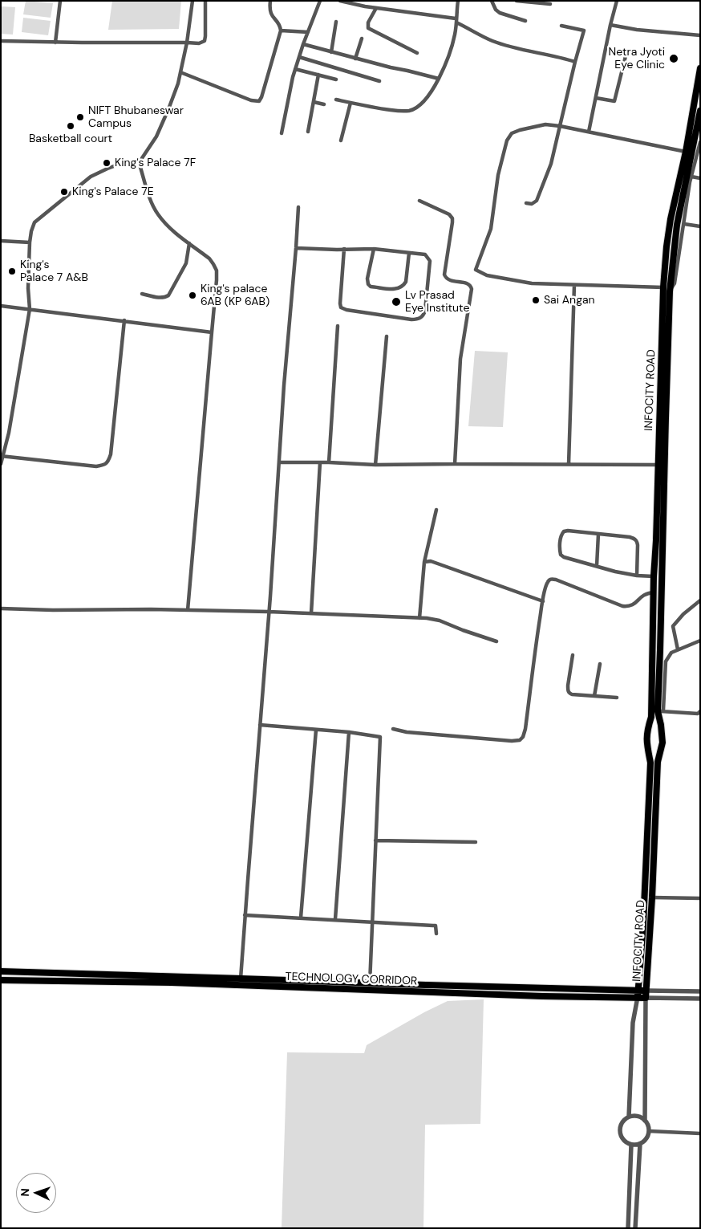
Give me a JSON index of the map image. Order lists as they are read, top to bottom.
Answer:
{
  "streets": {
    "main road": ["INFOCITY ROAD", "TECHNOLOGY CORRIDOR"]
  },
  "crossings": [
    ["INFOCITY ROAD", "TECHNOLOGY CORRIDOR"]
  ],
  "places": [
    "Netra Jyoti Eye Clinic",
    "NIFT Bhubaneswar Campus",
    "Basketball court",
    "King's Palace 7F",
    "King's Palace 7E",
    "King's Palace 7 A&B",
    "King's palace 6AB (KP 6AB)",
    "Sai Angan",
    "Lv Prasad Eye Institute"
  ],
  "north": "left"
}
